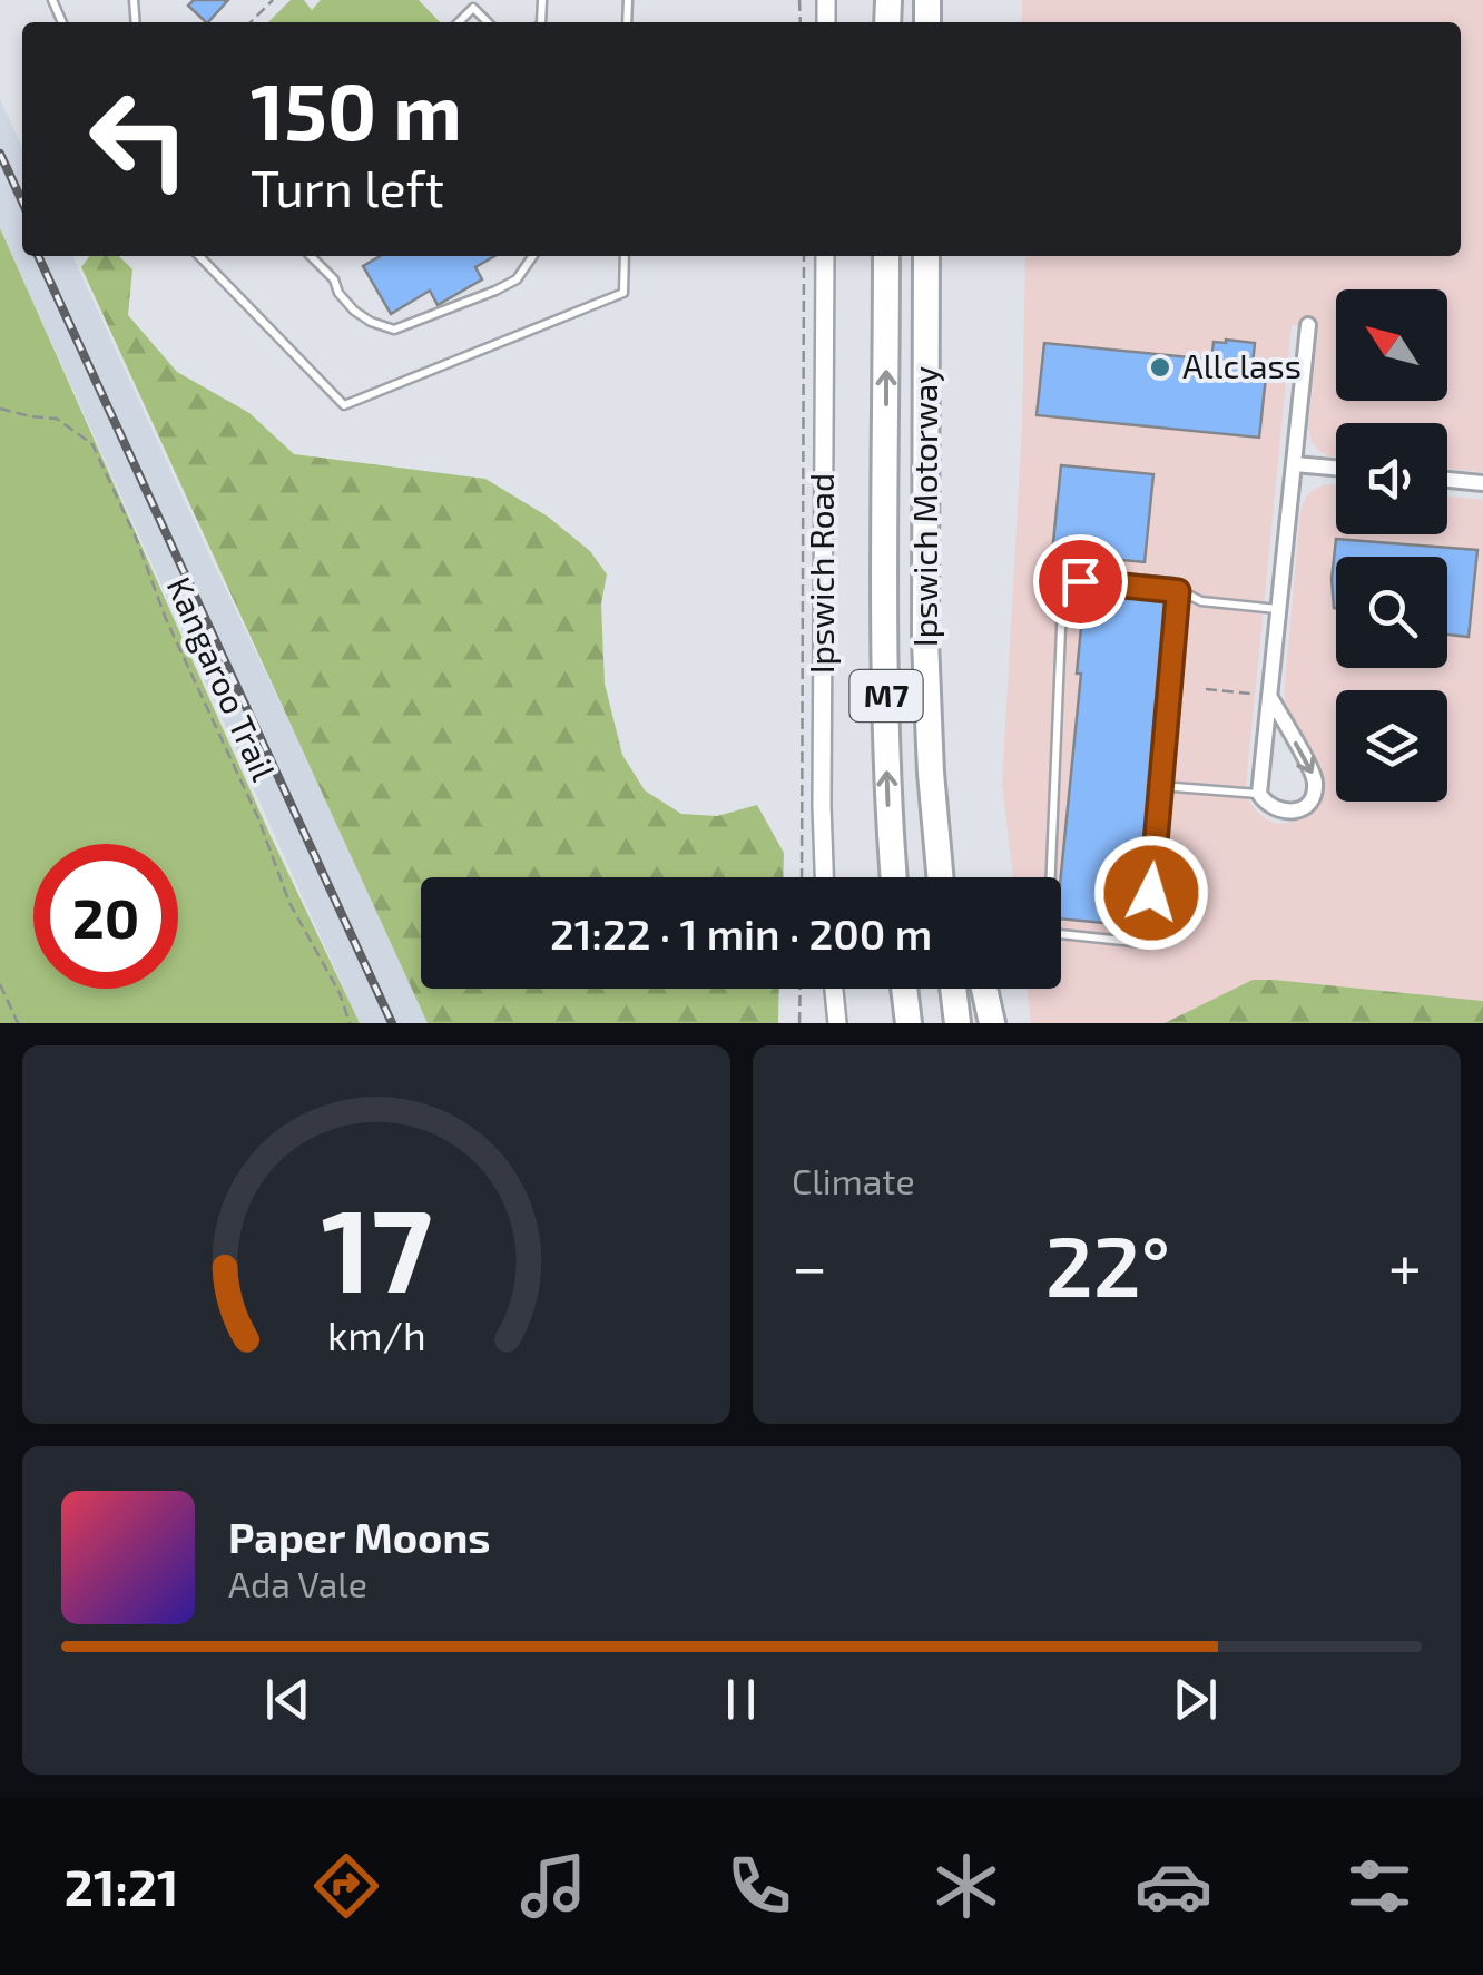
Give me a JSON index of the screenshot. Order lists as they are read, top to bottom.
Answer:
{
  "streets": {
    "highway": ["Ipswich Motorway", "M7"],
    "street": ["Ipswich Road"],
    "path": ["Kangaroo Trail"]
  },
  "places": ["Allclass"],
  "north": "top left",
  "page": {
    "turn": ["150 m", "Turn left"],
    "limit": "20",
    "trip": "21:22 · 1 min · 200 m",
    "tile": "Climate",
    "heat": ["−", "22°", "+"],
    "song": ["Paper Moons", "Ada Vale"],
    "tabs": "21:21",
    "gauge": ["17", "km/h"]
  }
}
